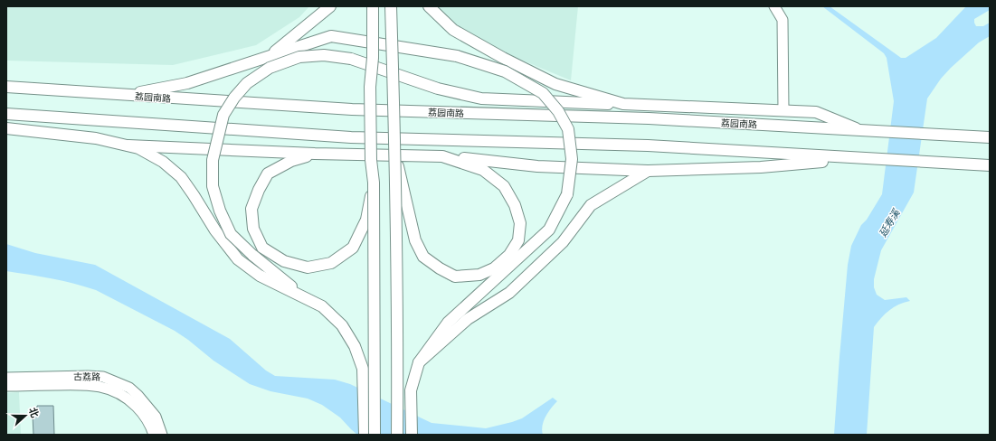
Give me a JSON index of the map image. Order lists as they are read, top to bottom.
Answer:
{
  "streets": {
    "main road": ["荔园南路"],
    "street": ["古荔路"]
  },
  "water": ["延寿溪"],
  "north": "right"
}
